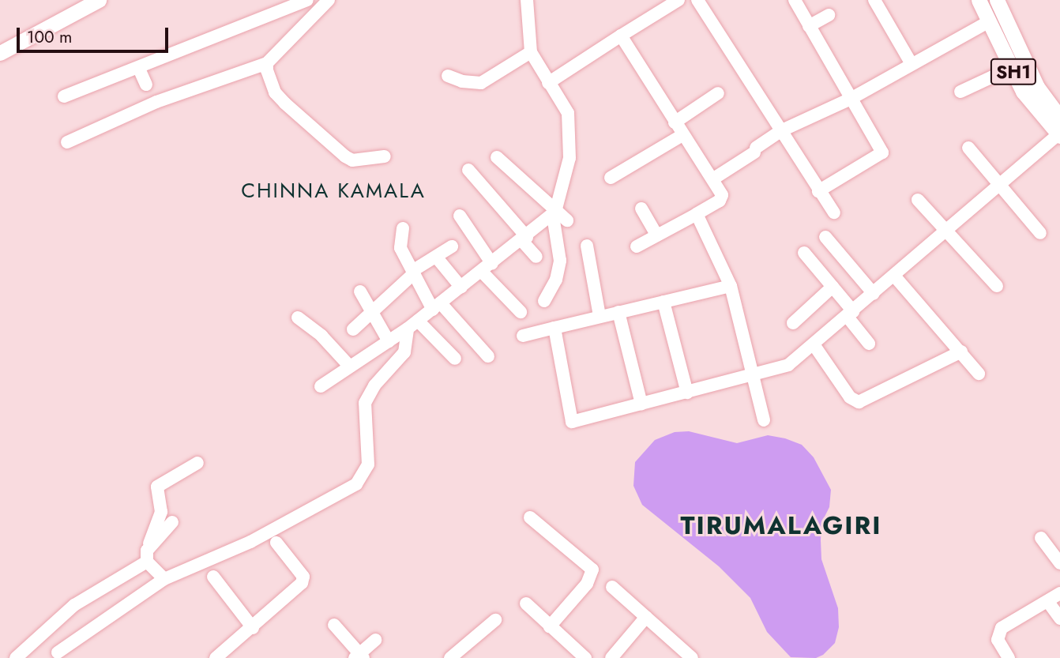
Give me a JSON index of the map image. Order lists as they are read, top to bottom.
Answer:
{
  "streets": {
    "main road": ["SH1"]
  },
  "districts": ["CHINNA KAMALA", "TIRUMALAGIRI"],
  "scale_bar": "100 m"
}
